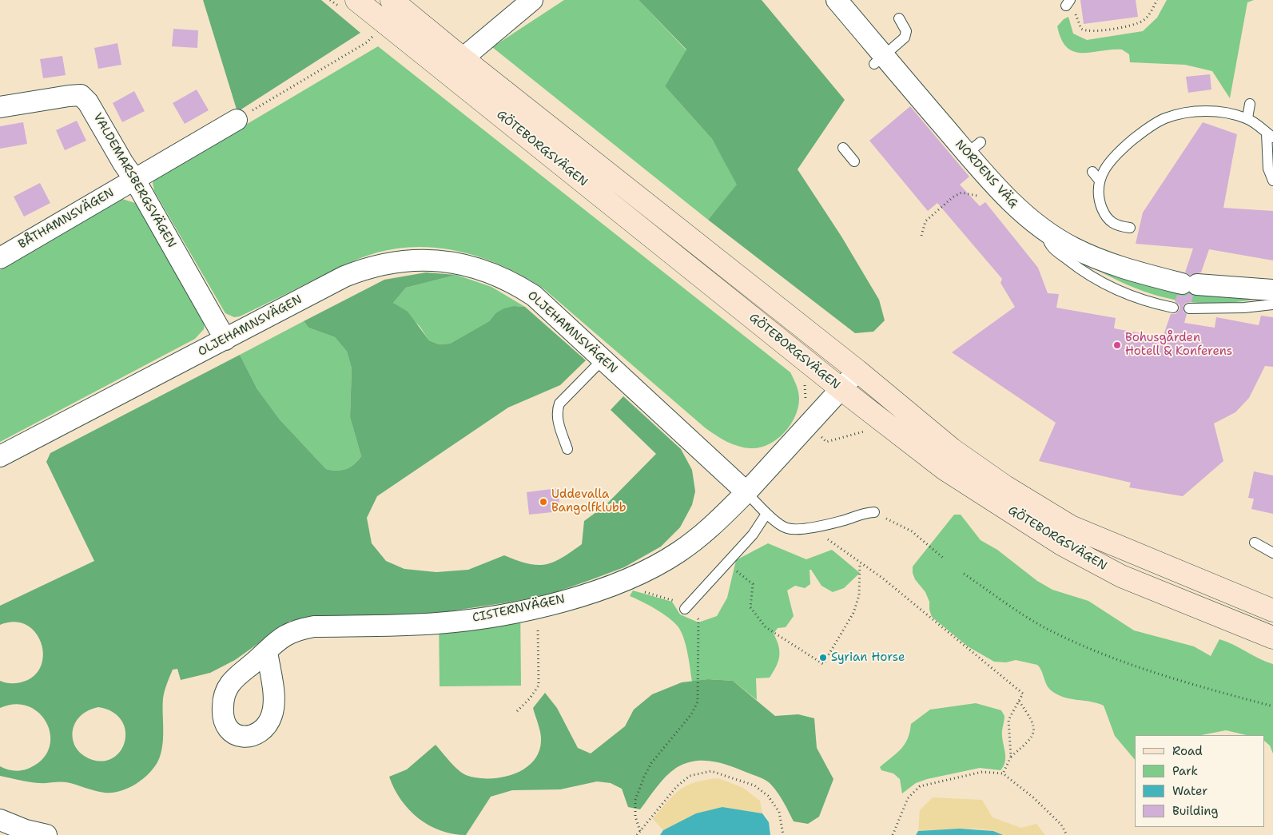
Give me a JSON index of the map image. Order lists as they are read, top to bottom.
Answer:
{
  "streets": {
    "main road": ["GÖTEBORGSVÄGEN"],
    "street": [
      "NORDENS VÄG",
      "VALDEMARSBERGSVÄGEN",
      "BÅTHAMNSVÄGEN",
      "OLJEHAMNSVÄGEN",
      "CISTERNVÄGEN"
    ]
  },
  "crossings": [
    ["VALDEMARSBERGSVÄGEN", "BÅTHAMNSVÄGEN"],
    ["VALDEMARSBERGSVÄGEN", "OLJEHAMNSVÄGEN"],
    ["OLJEHAMNSVÄGEN", "CISTERNVÄGEN"]
  ],
  "places": ["Bohusgården Hotell & Konferens", "Uddevalla Bangolfklubb", "Syrian Horse"],
  "legend": [
    "Road",
    "Park",
    "Water",
    "Building"
  ]
}
